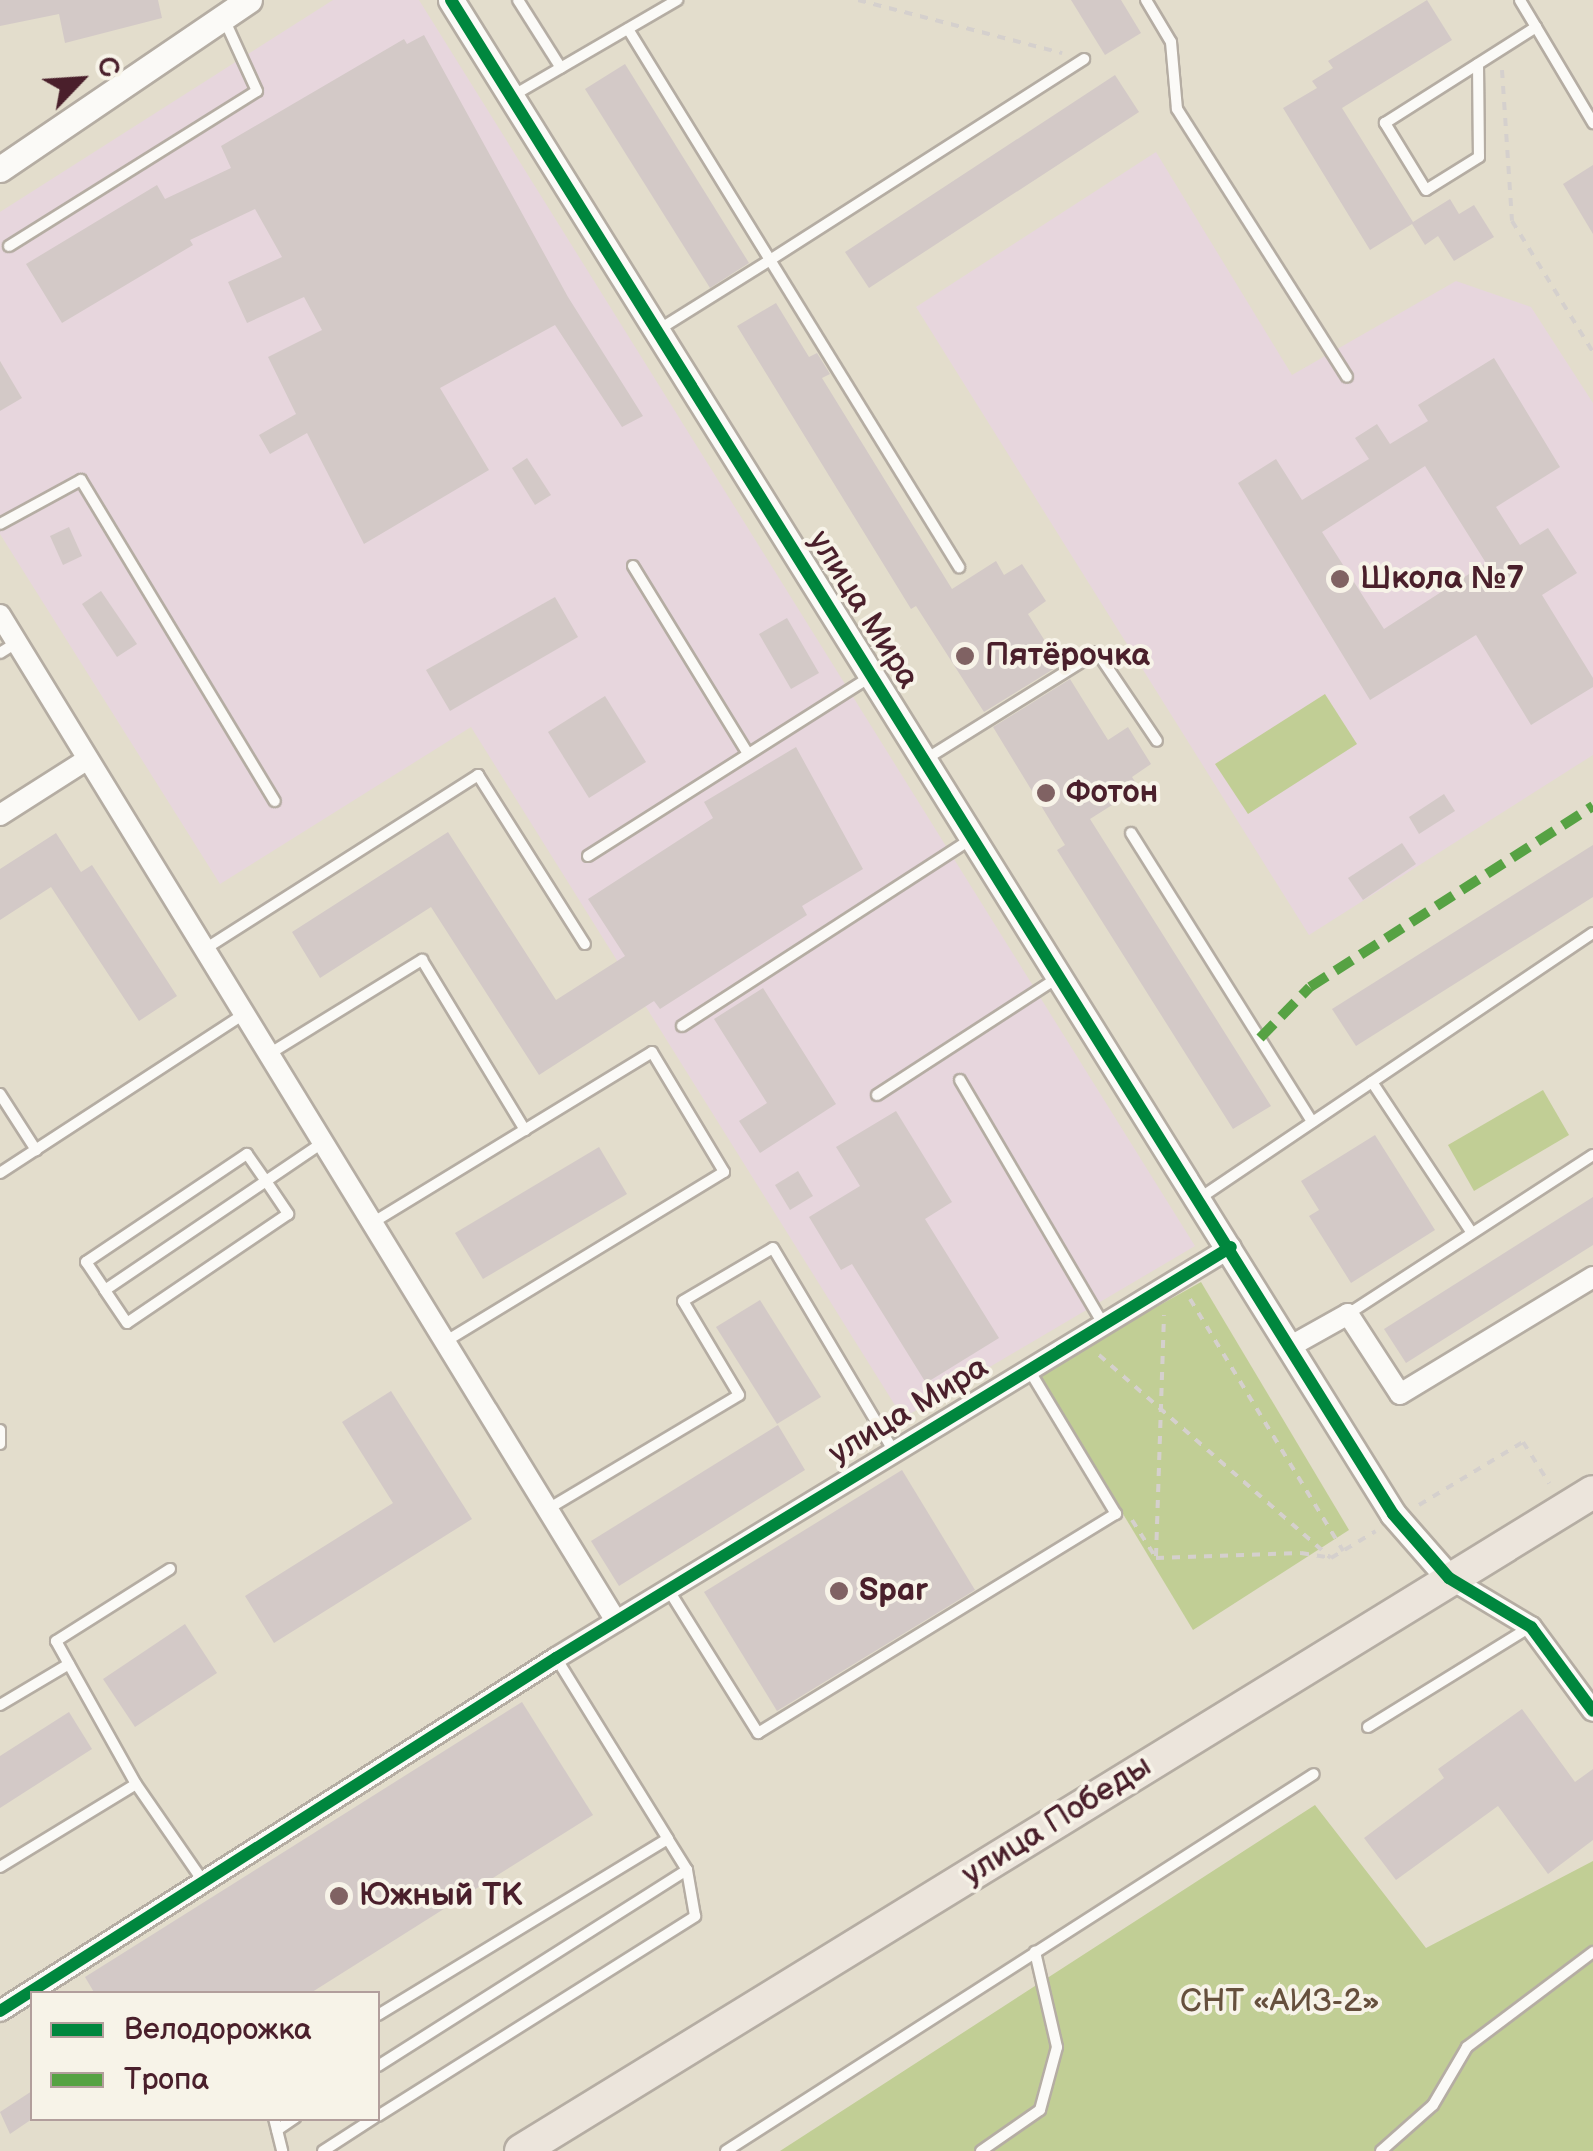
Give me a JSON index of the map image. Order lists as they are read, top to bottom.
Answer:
{
  "streets": {
    "highway": ["улица Победы"],
    "street": ["улица Мира"]
  },
  "crossings": [
    ["улица Мира", "улица Победы"]
  ],
  "parks": ["СНТ «АИЗ-2»"],
  "places": [
    "Школа №7",
    "Пятёрочка",
    "Фотон",
    "Spar",
    "Южный ТК"
  ],
  "legend": ["Велодорожка", "Тропа"],
  "north": "top right"
}
